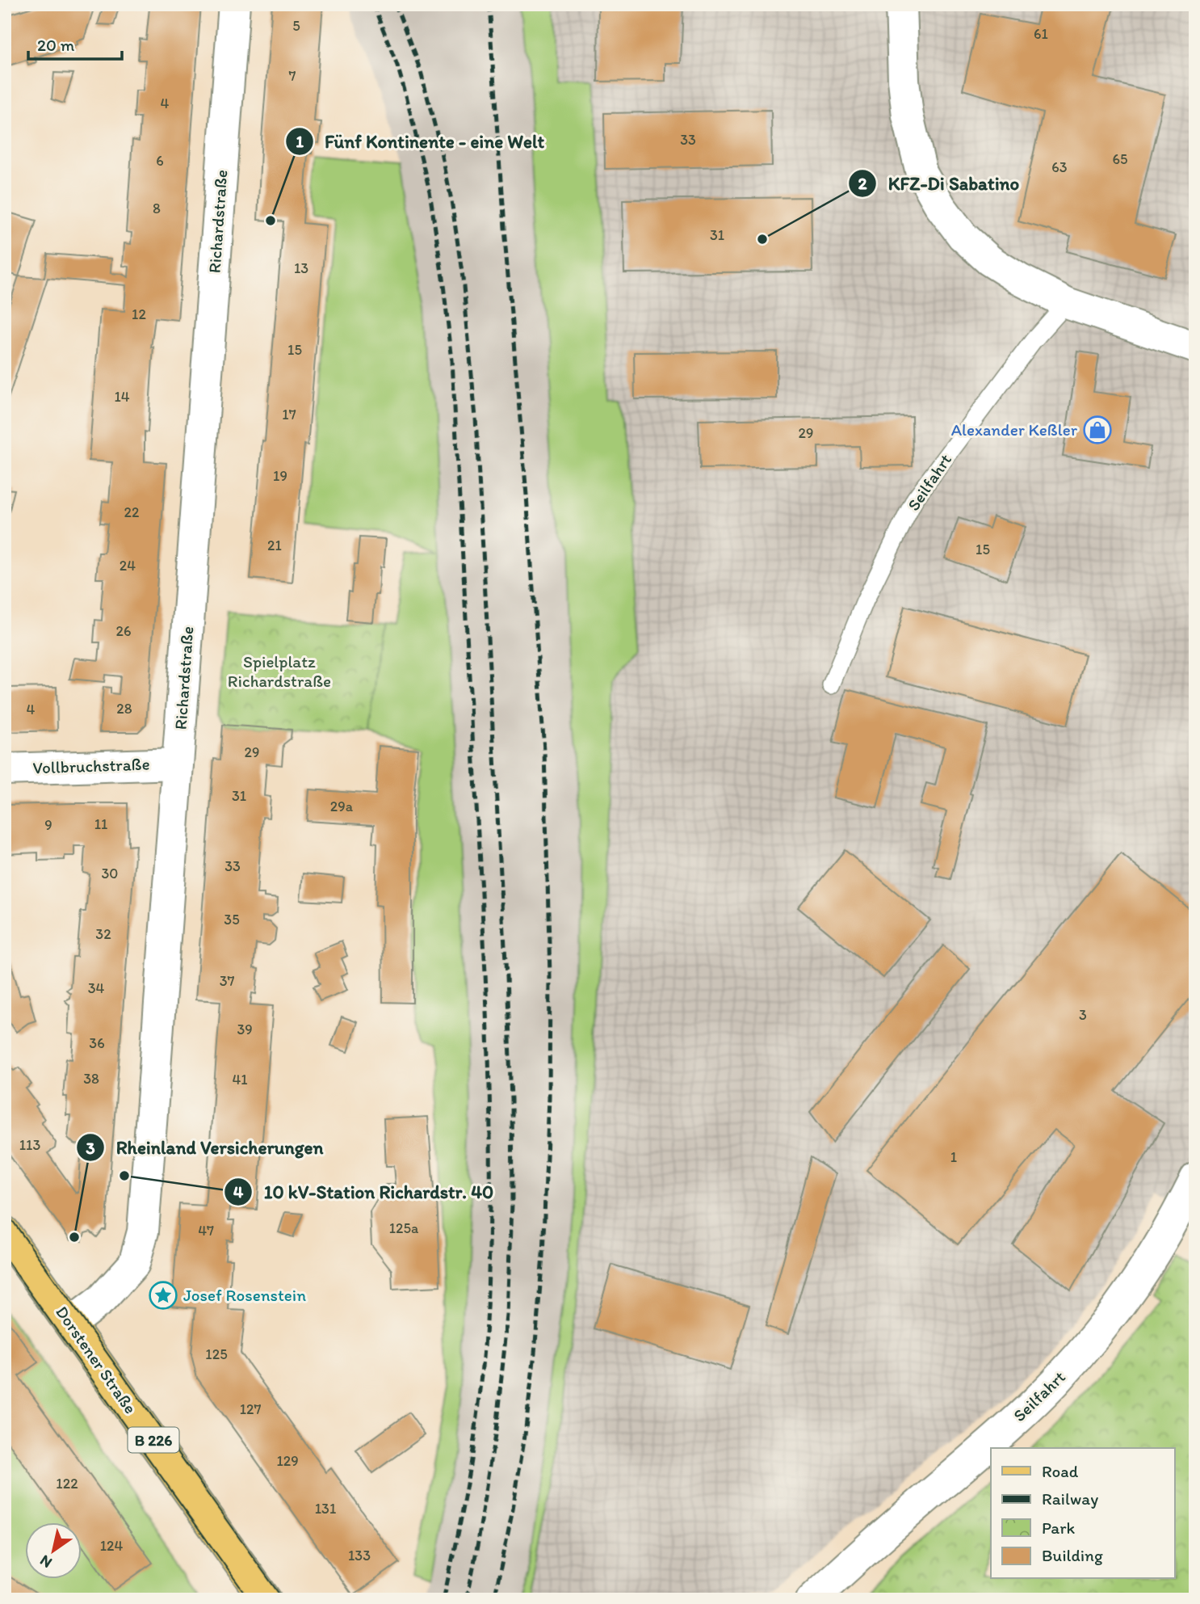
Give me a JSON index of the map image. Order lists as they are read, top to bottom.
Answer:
{
  "streets": {
    "main road": ["Dorstener Straße", "B 226"],
    "street": ["Richardstraße", "Seilfahrt", "Vollbruchstraße"]
  },
  "crossings": [
    ["Richardstraße", "Vollbruchstraße"],
    ["Richardstraße", "Dorstener Straße"]
  ],
  "parks": ["Spielplatz Richardstraße"],
  "places": {
    "other": [
      "Fünf Kontinente - eine Welt",
      "KFZ-Di Sabatino",
      "10 kV-Station Richardstr. 40",
      "Rheinland Versicherungen"
    ],
    "shop": ["Alexander Keßler"],
    "place": ["Josef Rosenstein"]
  },
  "house_numbers": [
    "5",
    "61",
    "7",
    "4",
    "33",
    "65",
    "6",
    "63",
    "8",
    "31",
    "13",
    "12",
    "15",
    "14",
    "17",
    "29",
    "19",
    "22",
    "21",
    "15",
    "24",
    "26",
    "28",
    "4",
    "29",
    "31",
    "29a",
    "11",
    "9",
    "33",
    "30",
    "35",
    "32",
    "37",
    "34",
    "3",
    "39",
    "36",
    "38",
    "41",
    "113",
    "1",
    "125a",
    "47",
    "125",
    "127",
    "129",
    "122",
    "131",
    "124",
    "133"
  ],
  "legend": [
    "Road",
    "Railway",
    "Park",
    "Building"
  ],
  "scale_bar": "20 m",
  "north": "bottom left"
}
